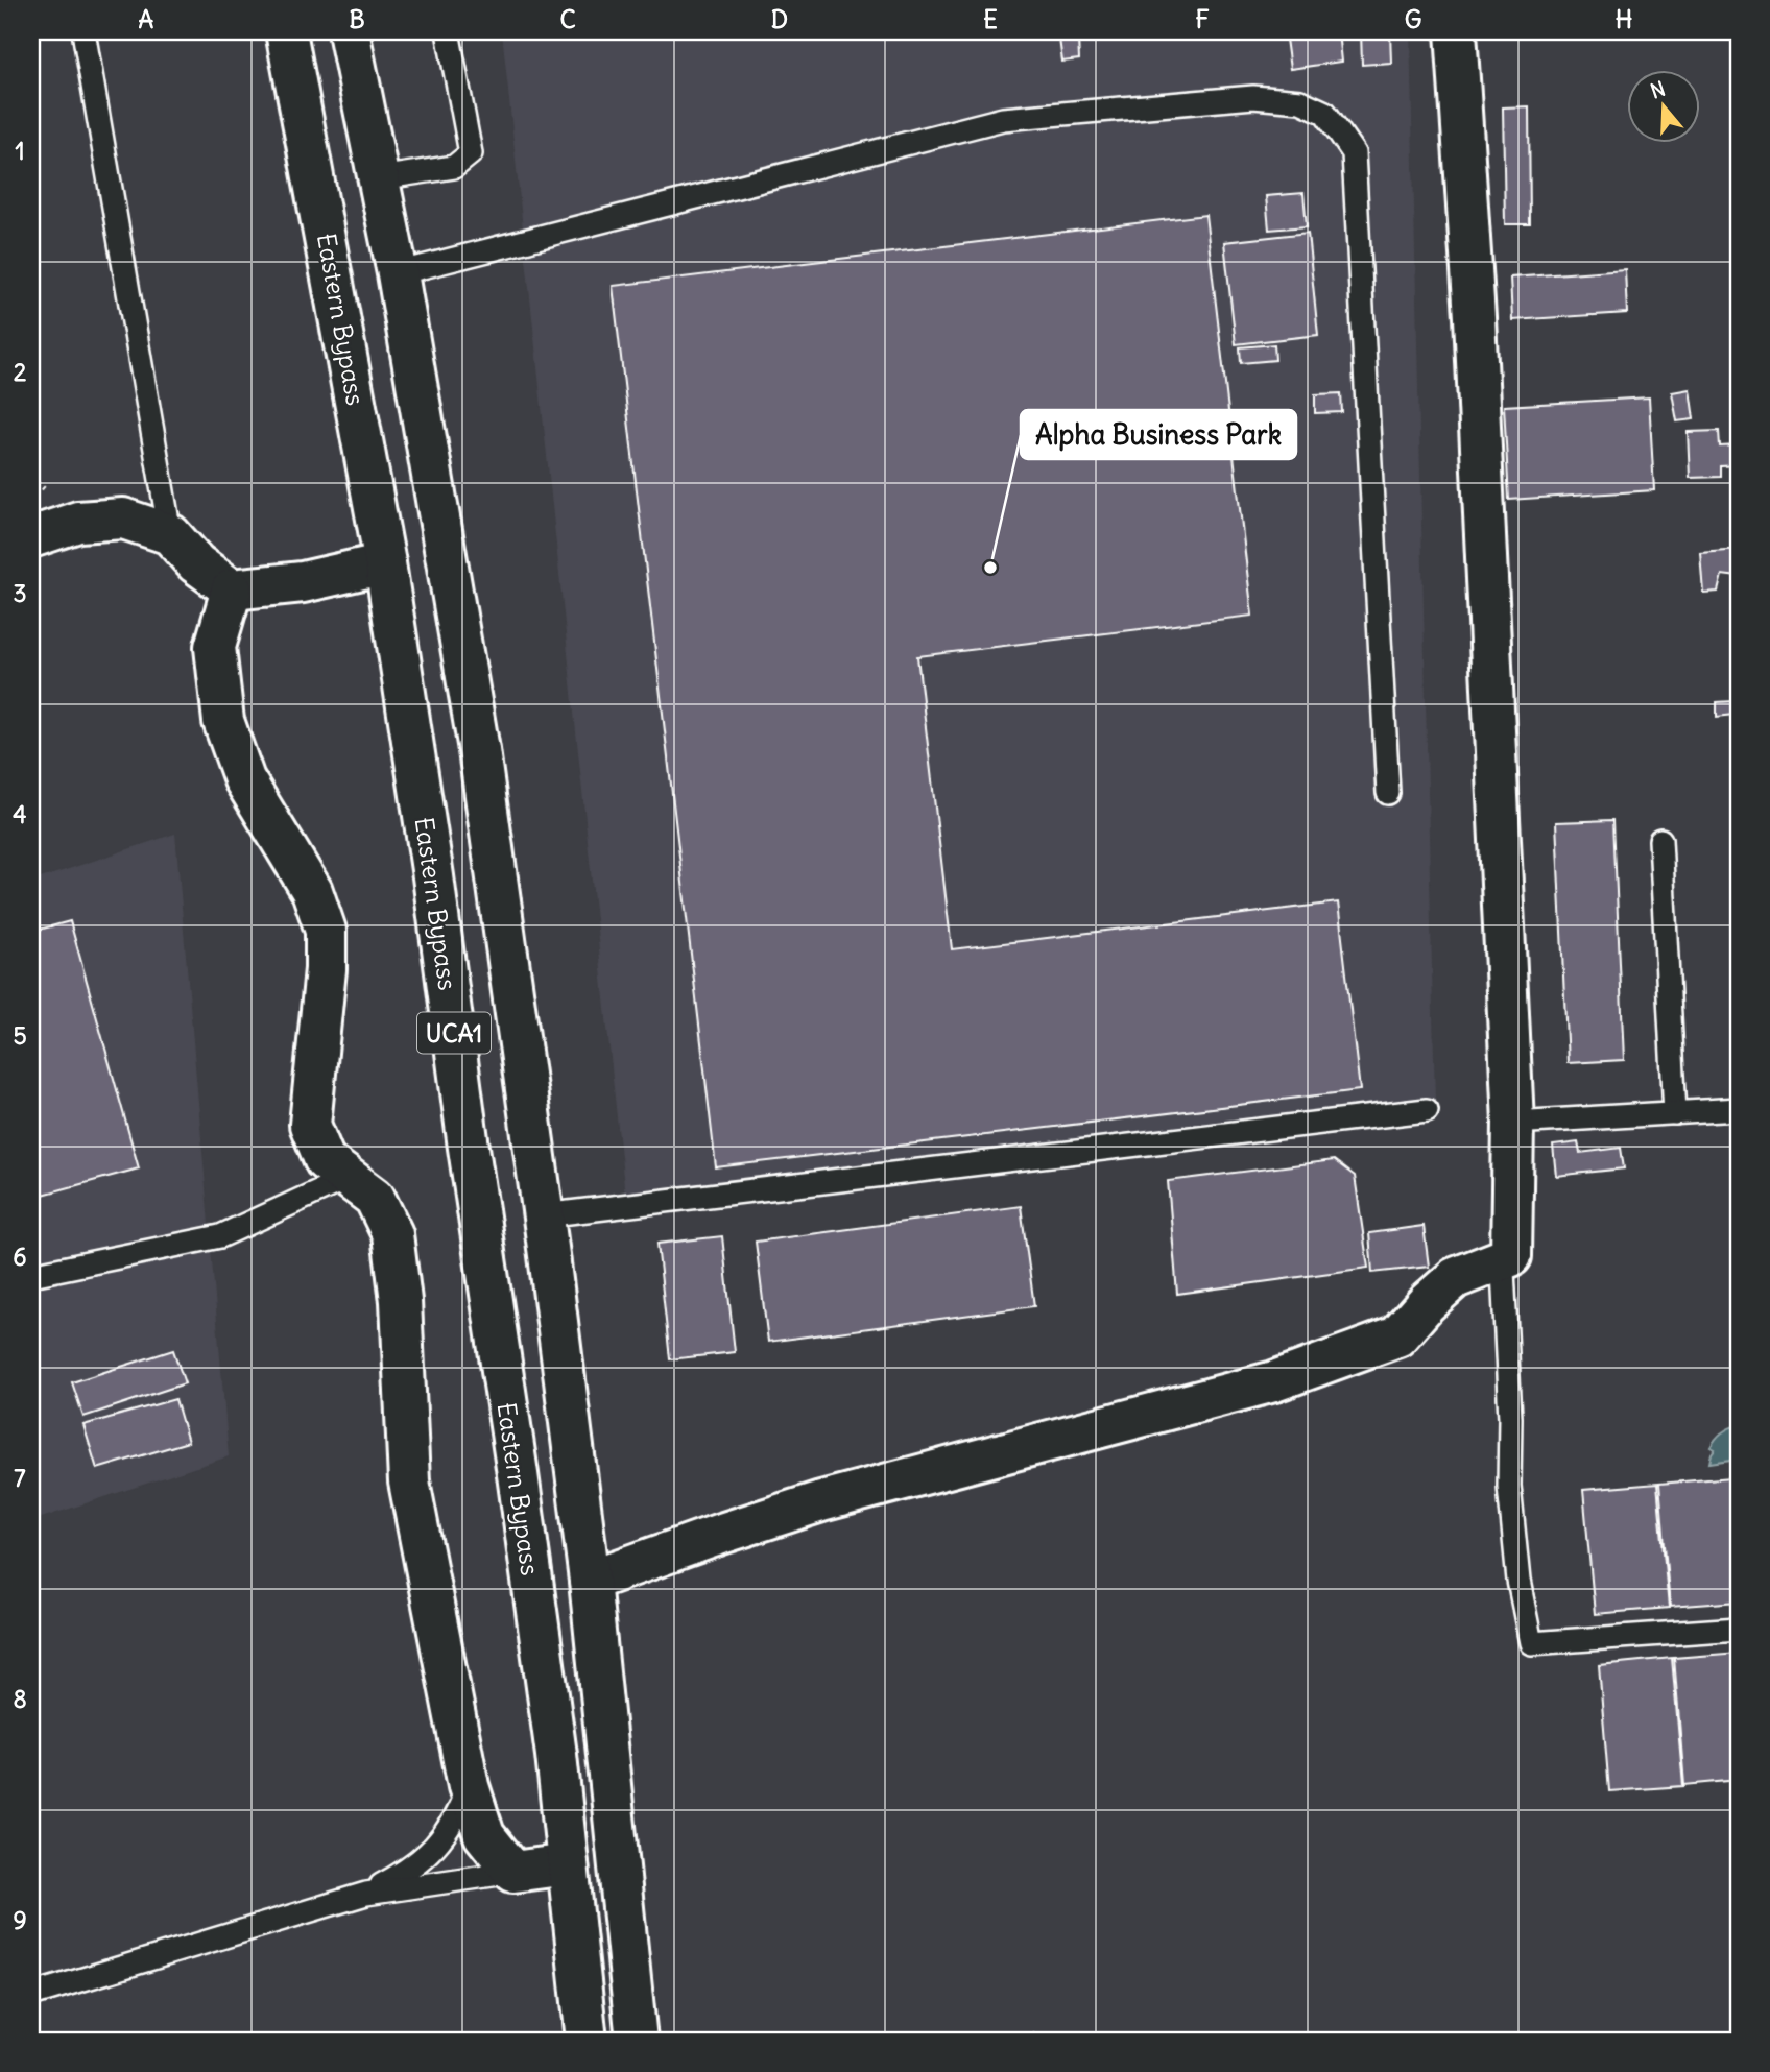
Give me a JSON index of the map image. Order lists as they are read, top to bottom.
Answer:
{
  "streets": {
    "main road": ["Eastern Bypass", "UCA1"]
  },
  "places": ["Alpha Business Park"],
  "north": "top",
  "grid": {
    "columns": [
      "A",
      "B",
      "C",
      "D",
      "E",
      "F",
      "G",
      "H"
    ],
    "rows": [
      "1",
      "2",
      "3",
      "4",
      "5",
      "6",
      "7",
      "8",
      "9"
    ]
  }
}
